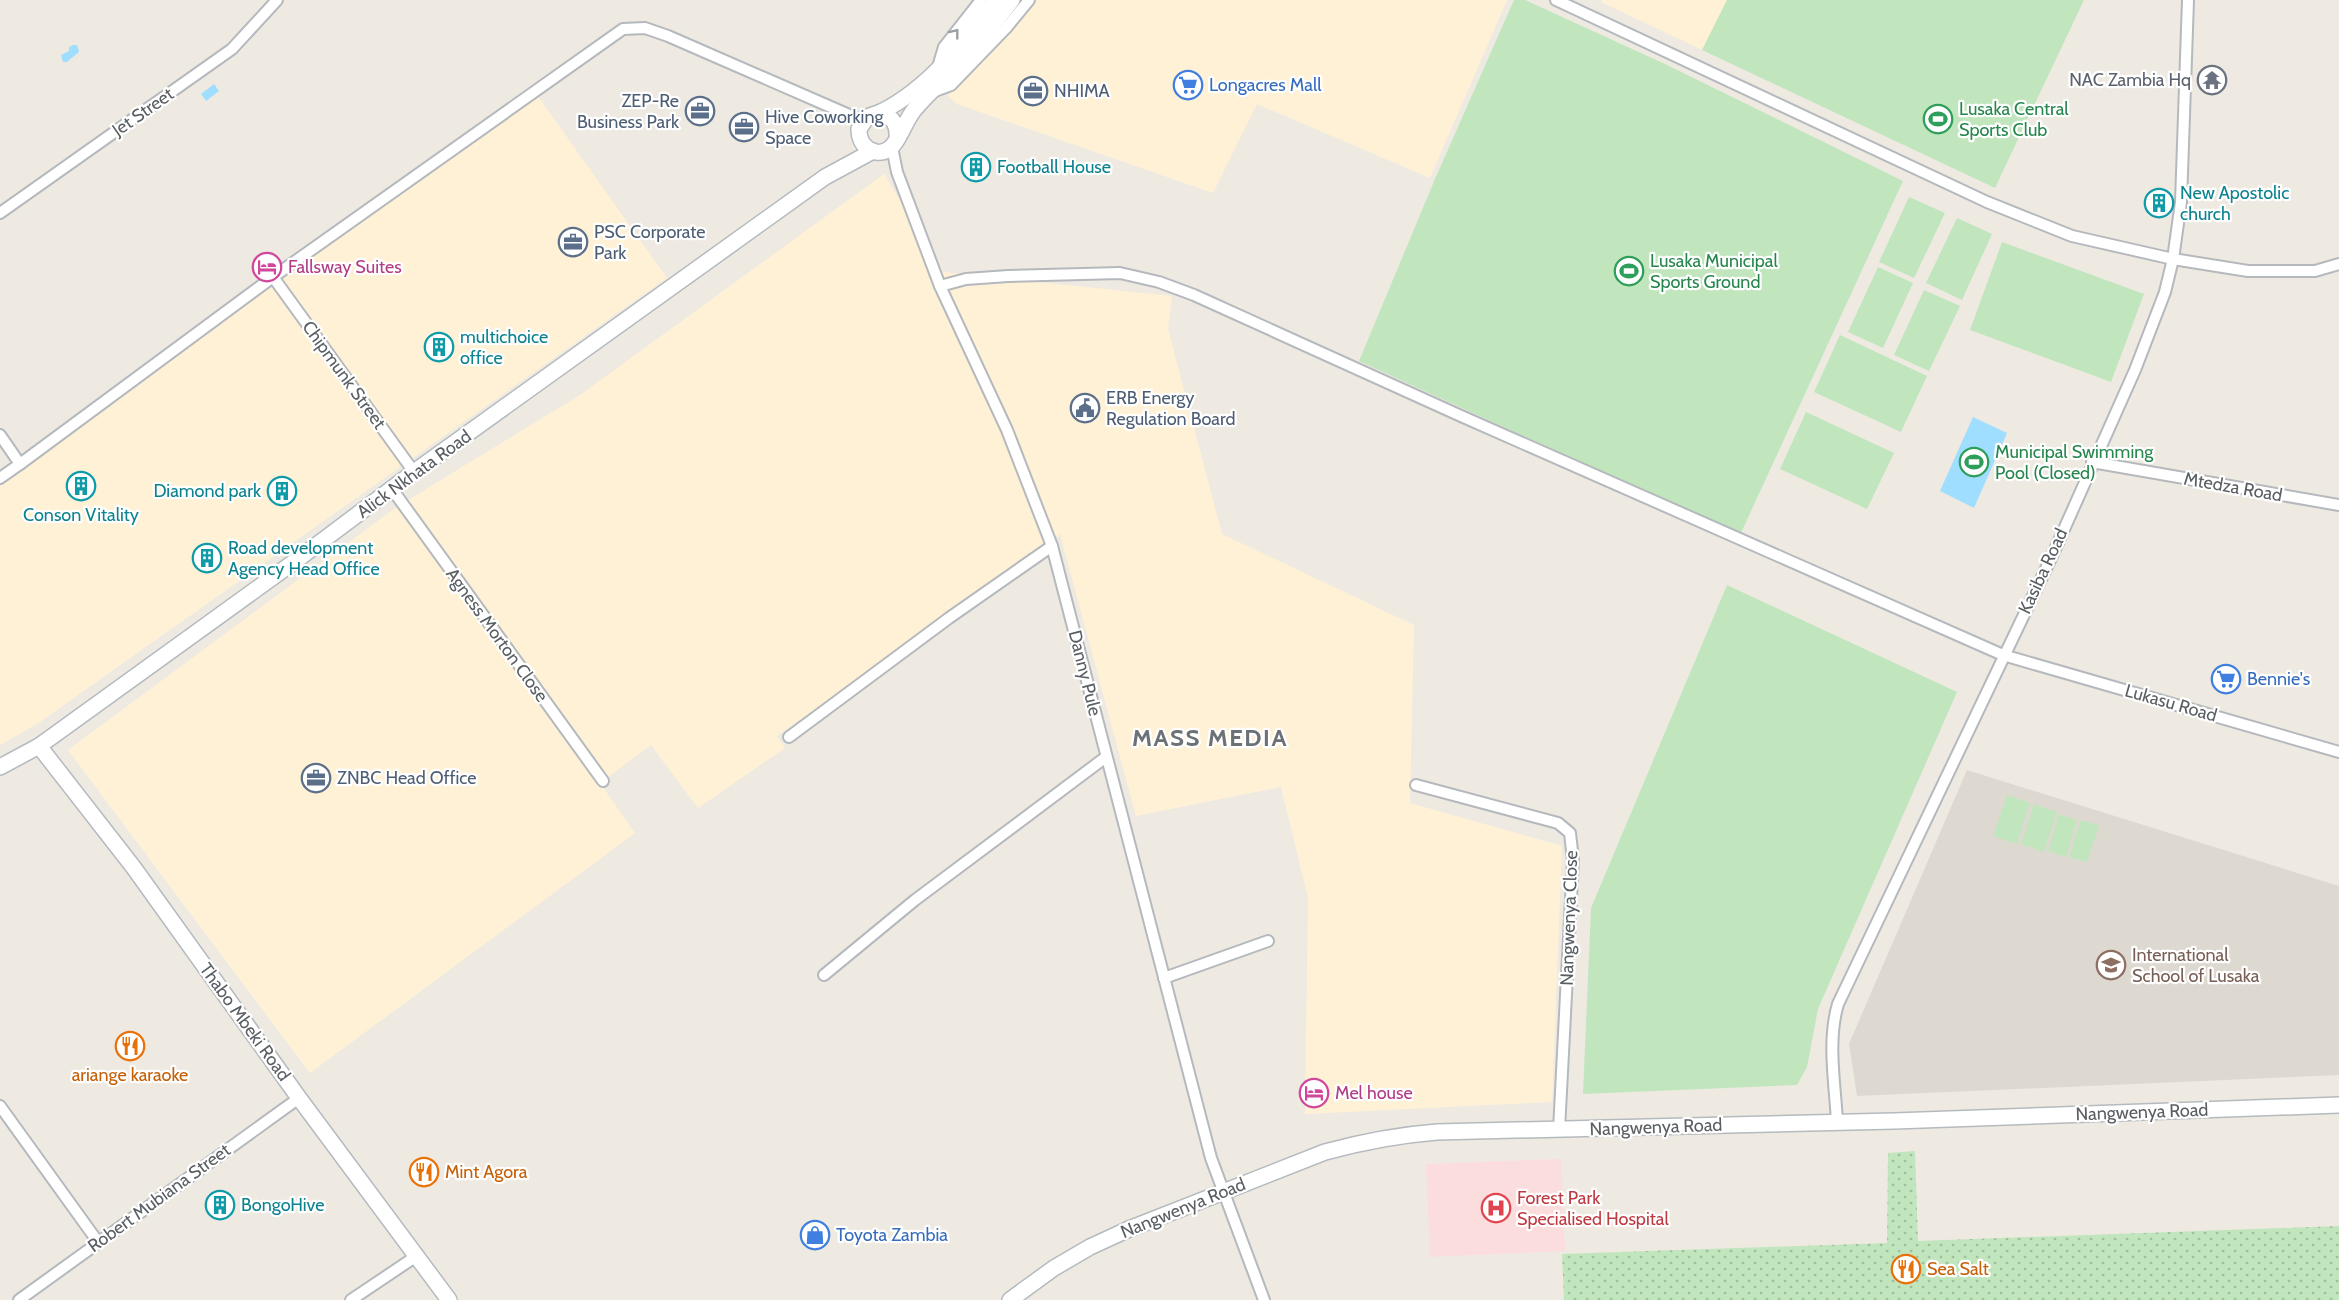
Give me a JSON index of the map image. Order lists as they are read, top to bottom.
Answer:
{
  "streets": {
    "main road": ["Alick Nkhata Road", "Thabo Mbeki Road", "Nangwenya Road"],
    "street": [
      "Jet Street",
      "Chipmunk Street",
      "Mtedza Road",
      "Kasiba Road",
      "Agness Morton Close",
      "Danny Pule",
      "Lukasu Road",
      "Nangwenya Close",
      "Robert Mubiana Street"
    ]
  },
  "crossings": [
    ["Chipmunk Street", "Alick Nkhata Road"],
    ["Alick Nkhata Road", "Agness Morton Close"],
    ["Alick Nkhata Road", "Danny Pule"],
    ["Alick Nkhata Road", "Thabo Mbeki Road"],
    ["Mtedza Road", "Kasiba Road"],
    ["Kasiba Road", "Lukasu Road"],
    ["Kasiba Road", "Nangwenya Road"],
    ["Danny Pule", "Lukasu Road"],
    ["Danny Pule", "Nangwenya Road"],
    ["Nangwenya Close", "Nangwenya Road"],
    ["Thabo Mbeki Road", "Robert Mubiana Street"]
  ],
  "districts": ["MASS MEDIA"],
  "places": {
    "temple": ["NAC Zambia Hq"],
    "supermarket": ["Longacres Mall", "Bennie's"],
    "office": [
      "NHIMA",
      "ZEP-Re Business Park",
      "Hive Coworking Space",
      "PSC Corporate Park",
      "ZNBC Head Office"
    ],
    "sports": ["Lusaka Central Sports Club", "Lusaka Municipal Sports Ground", "Municipal Swimming Pool (Closed)"],
    "building": [
      "Football House",
      "New Apostolic church",
      "multichoice office",
      "Conson Vitality",
      "Diamond park",
      "Road development Agency Head Office",
      "BongoHive"
    ],
    "hotel": ["Fallsway Suites", "Mel house"],
    "public building": ["ERB Energy Regulation Board"],
    "school or university": ["International School of Lusaka"],
    "restaurant": ["ariange karaoke", "Mint Agora", "Sea Salt"],
    "hospital": ["Forest Park Specialised Hospital"],
    "shop": ["Toyota Zambia"]
  }
}
